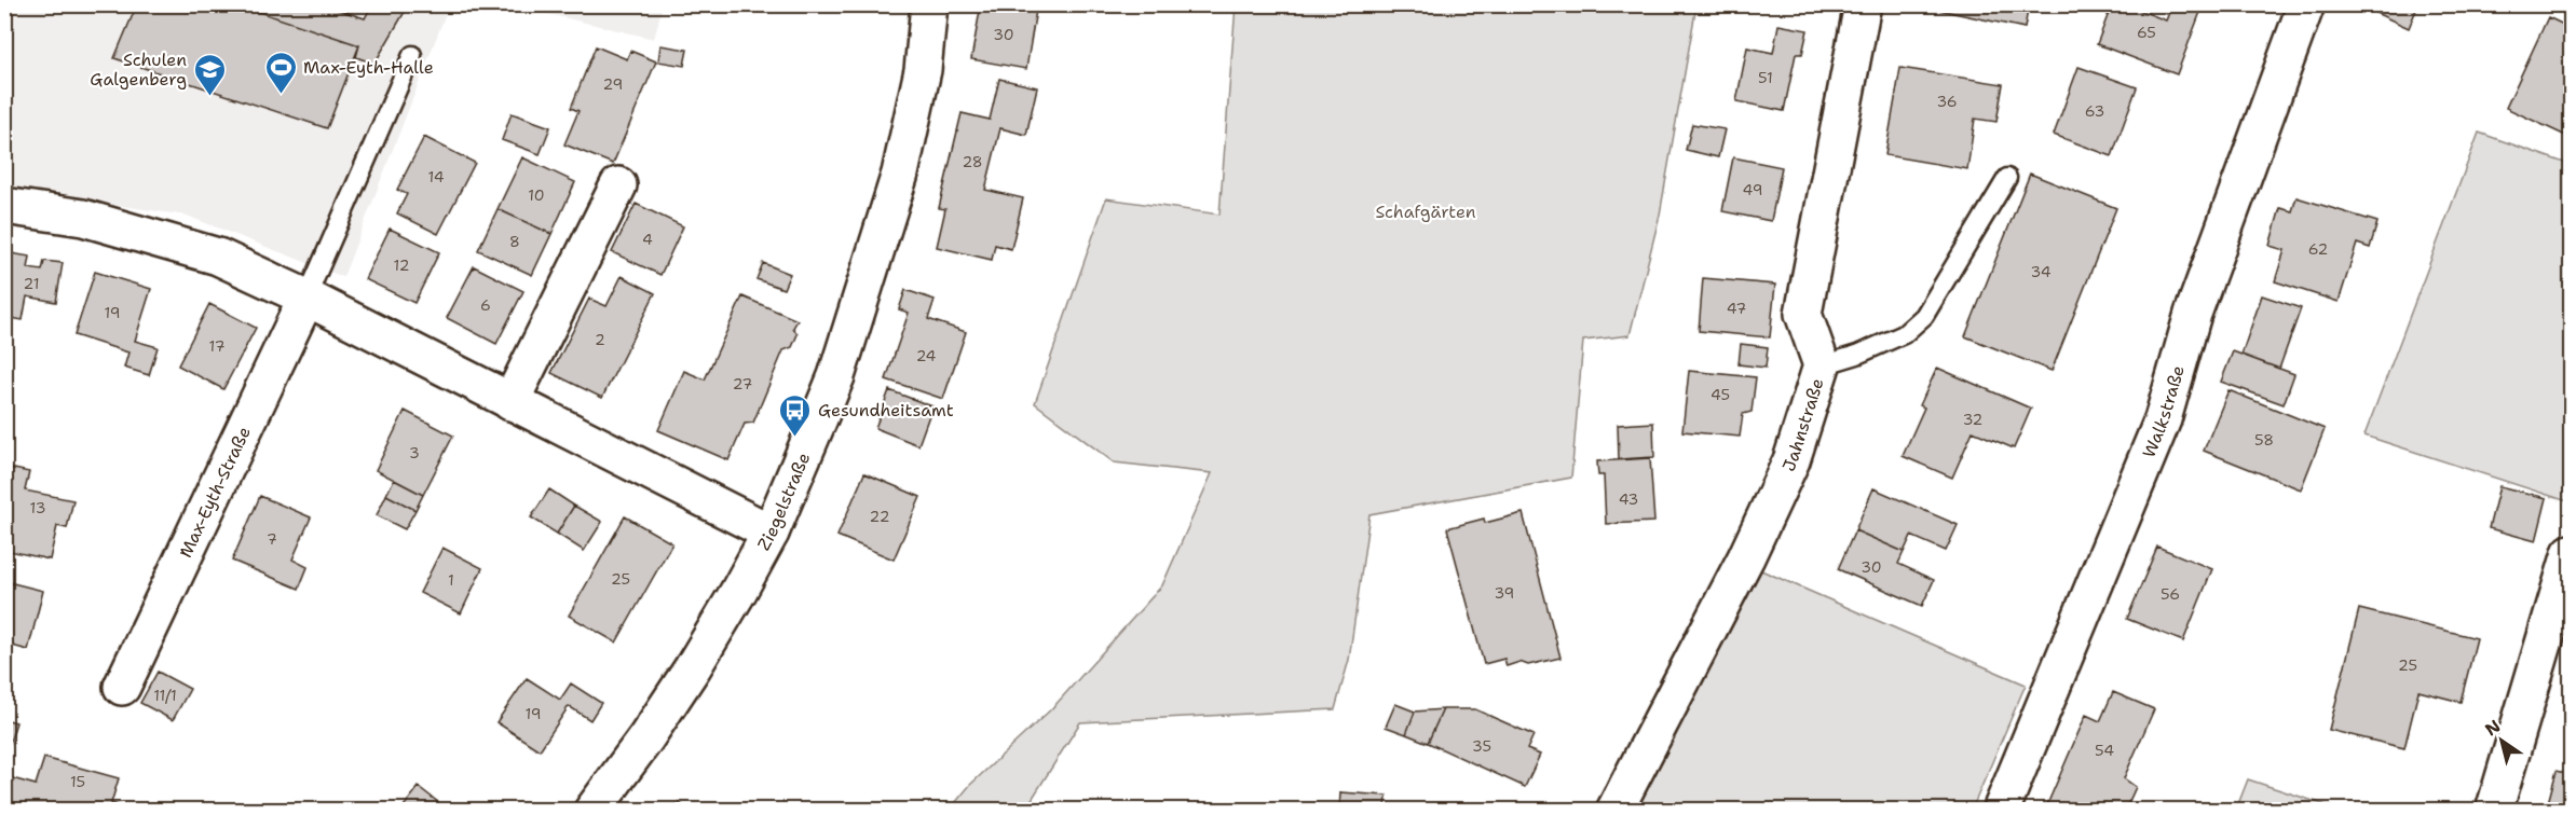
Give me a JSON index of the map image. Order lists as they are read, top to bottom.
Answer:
{
  "streets": {
    "street": [
      "Walkstraße",
      "Jahnstraße",
      "Max-Eyth-Straße",
      "Ziegelstraße"
    ]
  },
  "parks": ["Schafgärten"],
  "places": {
    "sports": ["Max-Eyth-Halle"],
    "school or university": ["Schulen Galgenberg"],
    "bus stop": ["Gesundheitsamt"]
  },
  "house_numbers": [
    "65",
    "30",
    "51",
    "29",
    "36",
    "63",
    "28",
    "14",
    "49",
    "10",
    "4",
    "8",
    "62",
    "12",
    "34",
    "21",
    "6",
    "47",
    "19",
    "2",
    "17",
    "24",
    "27",
    "45",
    "32",
    "58",
    "3",
    "43",
    "13",
    "22",
    "7",
    "30",
    "25",
    "1",
    "39",
    "56",
    "25",
    "11/1",
    "19",
    "35",
    "54",
    "15"
  ],
  "north": "top left"
}
